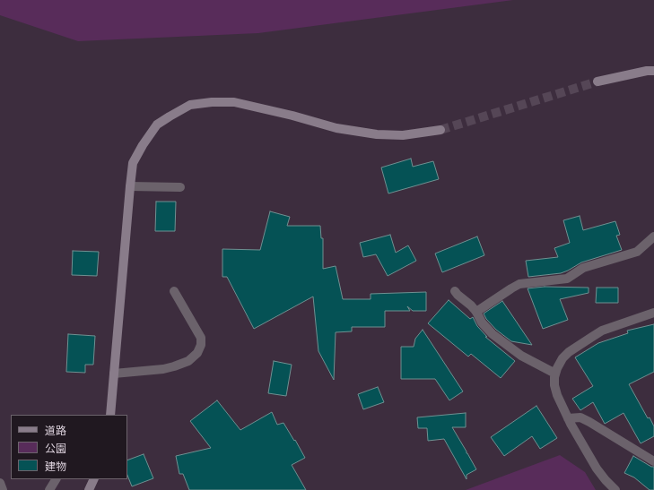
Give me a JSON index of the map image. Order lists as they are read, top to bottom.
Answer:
{
  "legend": ["道路", "公園", "建物"]
}
